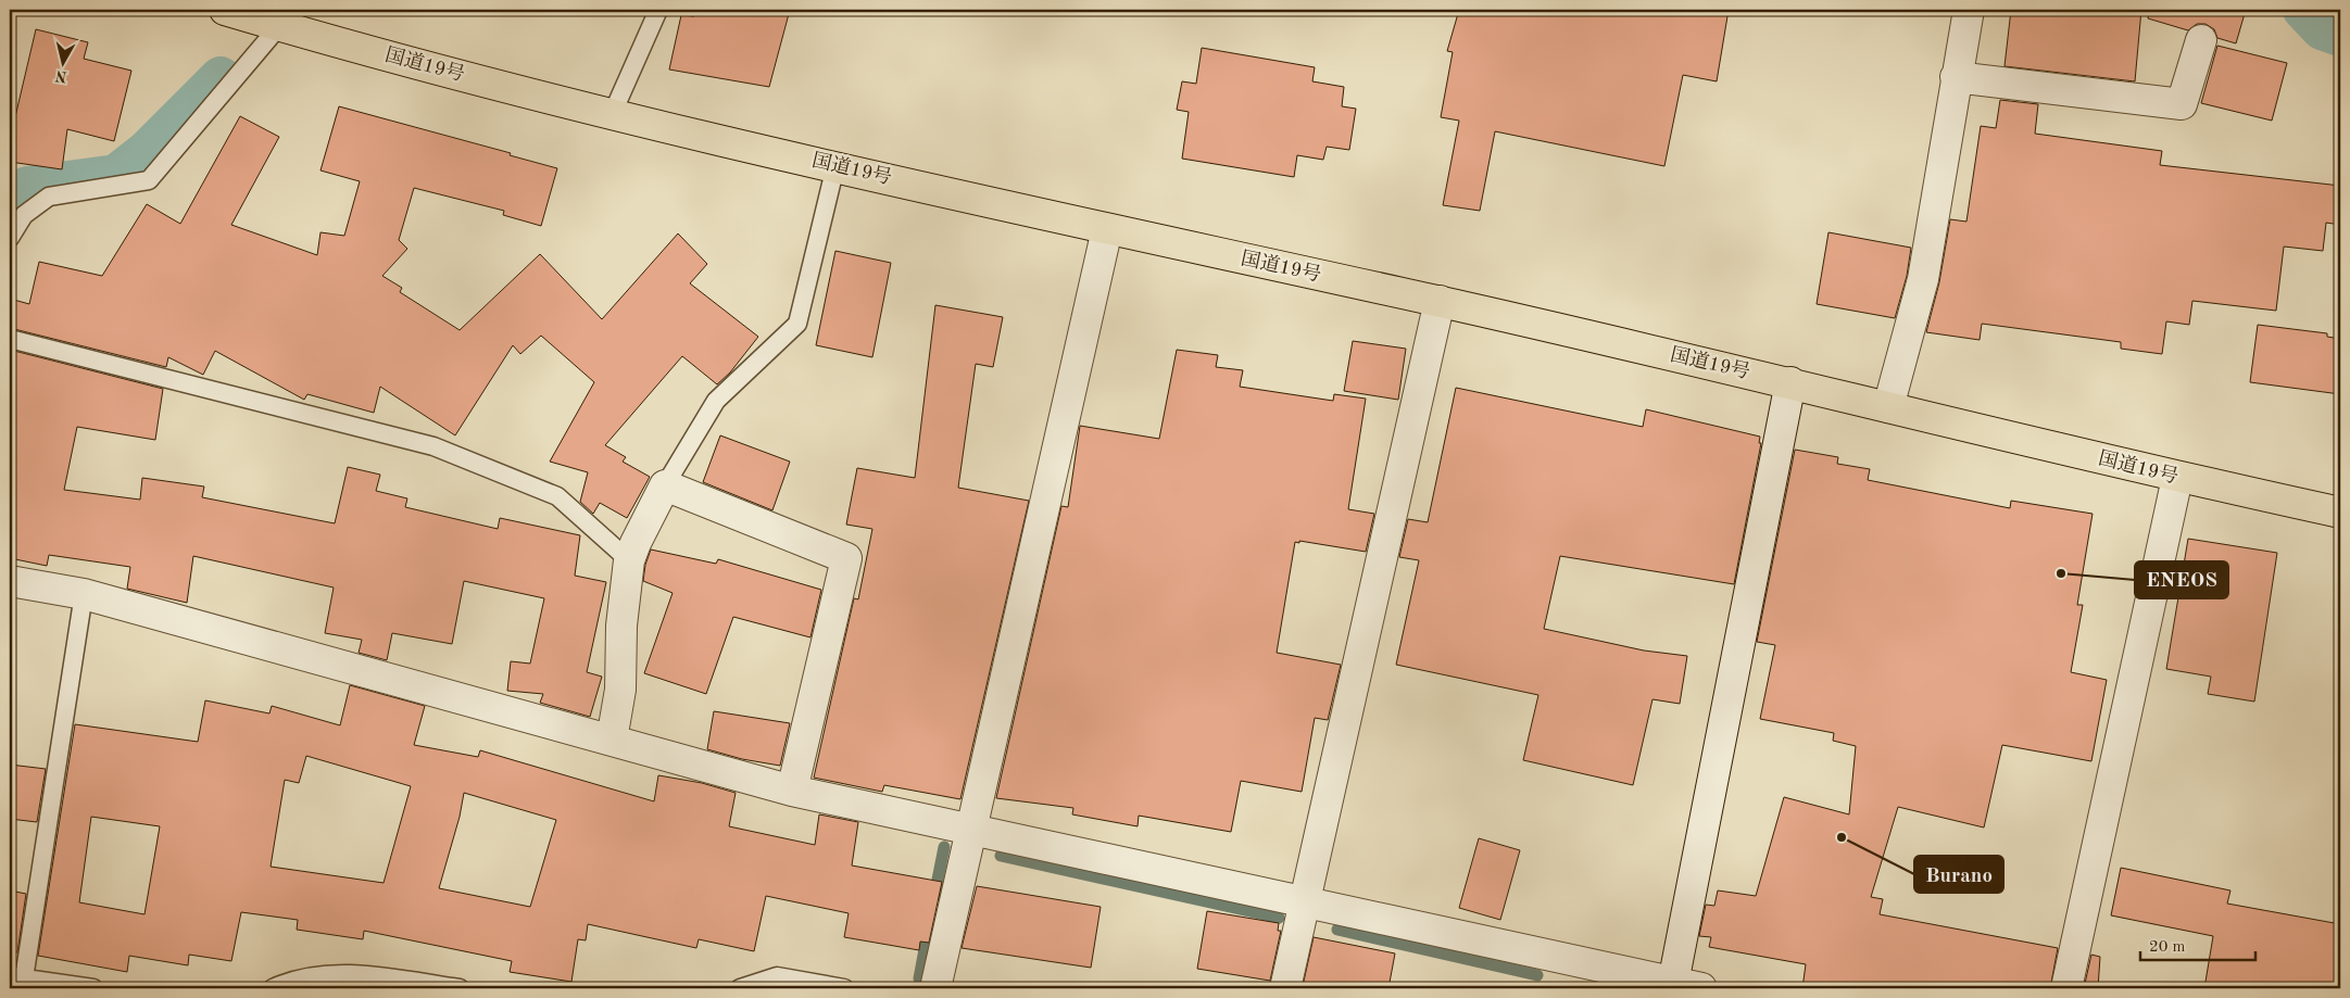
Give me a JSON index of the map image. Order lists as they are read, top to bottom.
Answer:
{
  "streets": {
    "highway": ["国道19号"]
  },
  "places": ["ENEOS", "Burano"],
  "scale_bar": "20 m",
  "north": "bottom"
}
